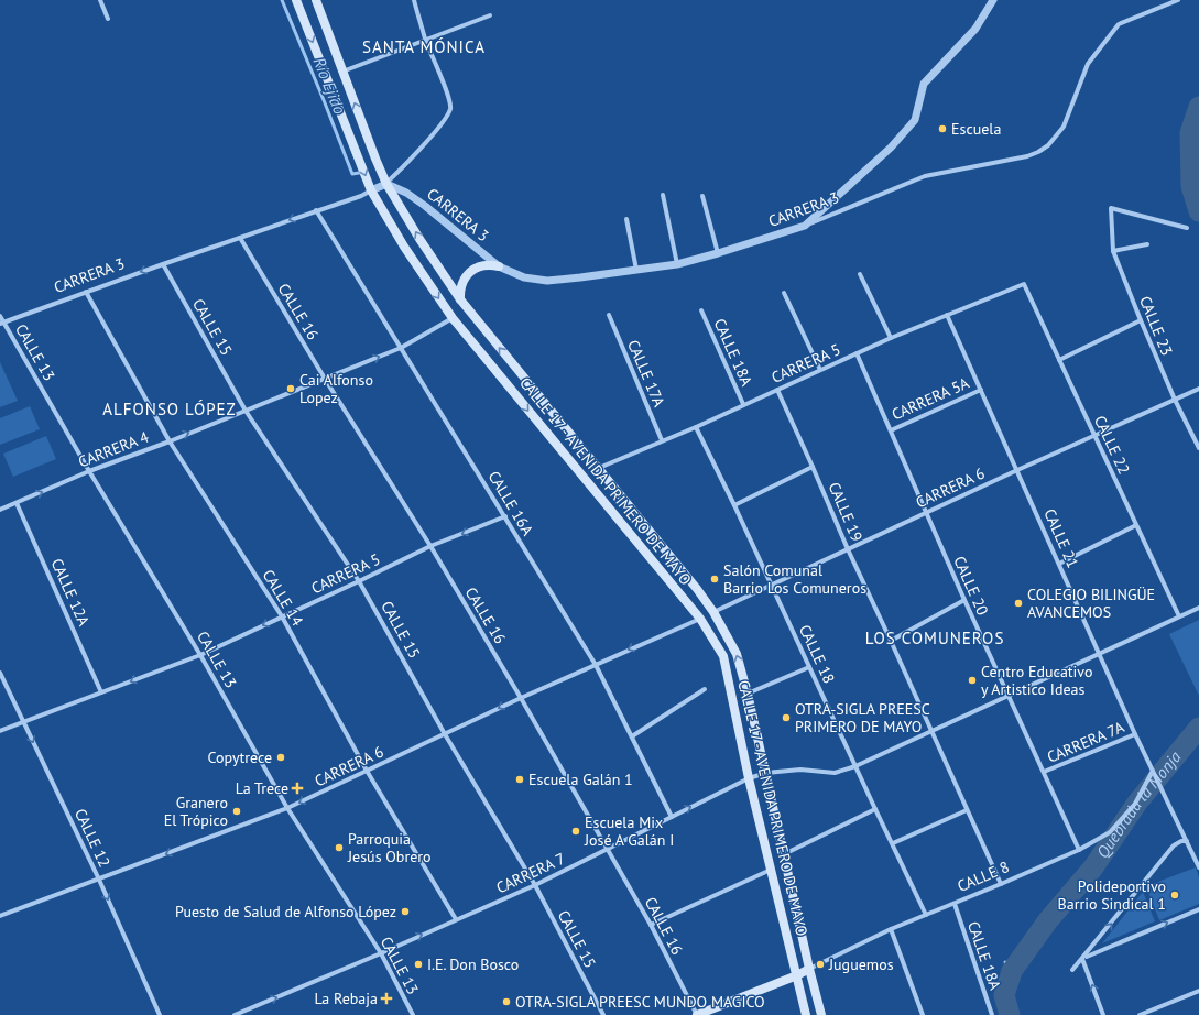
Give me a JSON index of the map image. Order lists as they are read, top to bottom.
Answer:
{
  "streets": {
    "main road": ["CALLE 17 - AVENIDA PRIMERO DE MAYO", "CALLE 8"],
    "street": [
      "CARRERA 3",
      "CALLE 16",
      "CALLE 23",
      "CALLE 15",
      "CALLE 13",
      "CALLE 18A",
      "CARRERA 5",
      "CALLE 17A",
      "CARRERA 5A",
      "CALLE 22",
      "CARRERA 4",
      "CARRERA 6",
      "CALLE 16A",
      "CALLE 19",
      "CALLE 21",
      "CALLE 20",
      "CALLE 12A",
      "CALLE 14",
      "CALLE 18",
      "CARRERA 7A",
      "CALLE 12",
      "CARRERA 7"
    ]
  },
  "crossings": [
    ["CARRERA 3", "CALLE 16"],
    ["CARRERA 3", "CALLE 15"],
    ["CARRERA 3", "CALLE 13"],
    ["CARRERA 3", "CALLE 17 - AVENIDA PRIMERO DE MAYO"],
    ["CARRERA 3", "CALLE 16A"],
    ["CARRERA 3", "CALLE 14"],
    ["CALLE 16", "CARRERA 5"],
    ["CALLE 16", "CARRERA 4"],
    ["CALLE 16", "CARRERA 6"],
    ["CALLE 16", "CARRERA 7"],
    ["CALLE 16", "CALLE 8"],
    ["CALLE 23", "CARRERA 6"],
    ["CALLE 15", "CARRERA 5"],
    ["CALLE 15", "CARRERA 4"],
    ["CALLE 15", "CARRERA 6"],
    ["CALLE 15", "CARRERA 7"],
    ["CALLE 13", "CARRERA 5"],
    ["CALLE 13", "CARRERA 4"],
    ["CALLE 13", "CARRERA 6"],
    ["CALLE 13", "CARRERA 7"],
    ["CALLE 18A", "CARRERA 5"],
    ["CALLE 18A", "CALLE 8"],
    ["CARRERA 5", "CALLE 17A"],
    ["CARRERA 5", "CALLE 22"],
    ["CARRERA 5", "CALLE 17 - AVENIDA PRIMERO DE MAYO"],
    ["CARRERA 5", "CALLE 16A"],
    ["CARRERA 5", "CALLE 19"],
    ["CARRERA 5", "CALLE 21"],
    ["CARRERA 5", "CALLE 20"],
    ["CARRERA 5", "CALLE 12A"],
    ["CARRERA 5", "CALLE 14"],
    ["CARRERA 5", "CALLE 18"],
    ["CARRERA 5", "CALLE 12"],
    ["CARRERA 5A", "CALLE 21"],
    ["CARRERA 5A", "CALLE 20"],
    ["CALLE 22", "CARRERA 6"],
    ["CALLE 22", "CARRERA 7"],
    ["CARRERA 4", "CALLE 17 - AVENIDA PRIMERO DE MAYO"],
    ["CARRERA 4", "CALLE 16A"],
    ["CARRERA 4", "CALLE 12A"],
    ["CARRERA 4", "CALLE 14"],
    ["CALLE 17 - AVENIDA PRIMERO DE MAYO", "CARRERA 6"],
    ["CALLE 17 - AVENIDA PRIMERO DE MAYO", "CARRERA 7"],
    ["CALLE 17 - AVENIDA PRIMERO DE MAYO", "CALLE 8"],
    ["CARRERA 6", "CALLE 16A"],
    ["CARRERA 6", "CALLE 19"],
    ["CARRERA 6", "CALLE 21"],
    ["CARRERA 6", "CALLE 20"],
    ["CARRERA 6", "CALLE 14"],
    ["CARRERA 6", "CALLE 18"],
    ["CARRERA 6", "CALLE 12"],
    ["CALLE 16A", "CARRERA 7"],
    ["CALLE 19", "CARRERA 7"],
    ["CALLE 19", "CALLE 8"],
    ["CALLE 21", "CARRERA 7A"],
    ["CALLE 21", "CARRERA 7"],
    ["CALLE 21", "CALLE 8"],
    ["CALLE 20", "CARRERA 7A"],
    ["CALLE 20", "CARRERA 7"],
    ["CALLE 20", "CALLE 8"],
    ["CALLE 14", "CARRERA 7"],
    ["CALLE 18", "CARRERA 7"],
    ["CALLE 18", "CALLE 8"]
  ],
  "one_way": ["CARRERA 4", "CARRERA 6", "CALLE 12"],
  "districts": ["SANTA MÓNICA", "ALFONSO LÓPEZ", "LOS COMUNEROS"],
  "water": ["Río Ejido", "Quebrada la Monja"],
  "places": {
    "other": [
      "Escuela",
      "Cai Alfonso Lopez",
      "Salón Comunal Barrio Los Comuneros",
      "COLEGIO BILINGÜE AVANCEMOS",
      "Centro Educativo y Artistico Ideas",
      "OTRA-SIGLA PREESC PRIMERO DE MAYO",
      "Copytrece",
      "Escuela Galán 1",
      "Granero El Trópico",
      "Escuela Mix José A Galán I",
      "Parroquia Jesús Obrero",
      "Polideportivo Barrio Sindical 1",
      "Puesto de Salud de Alfonso López",
      "I.E. Don Bosco",
      "Juguemos",
      "OTRA-SIGLA PREESC MUNDO MAGICO"
    ],
    "health": ["La Trece", "La Rebaja"]
  }
}
